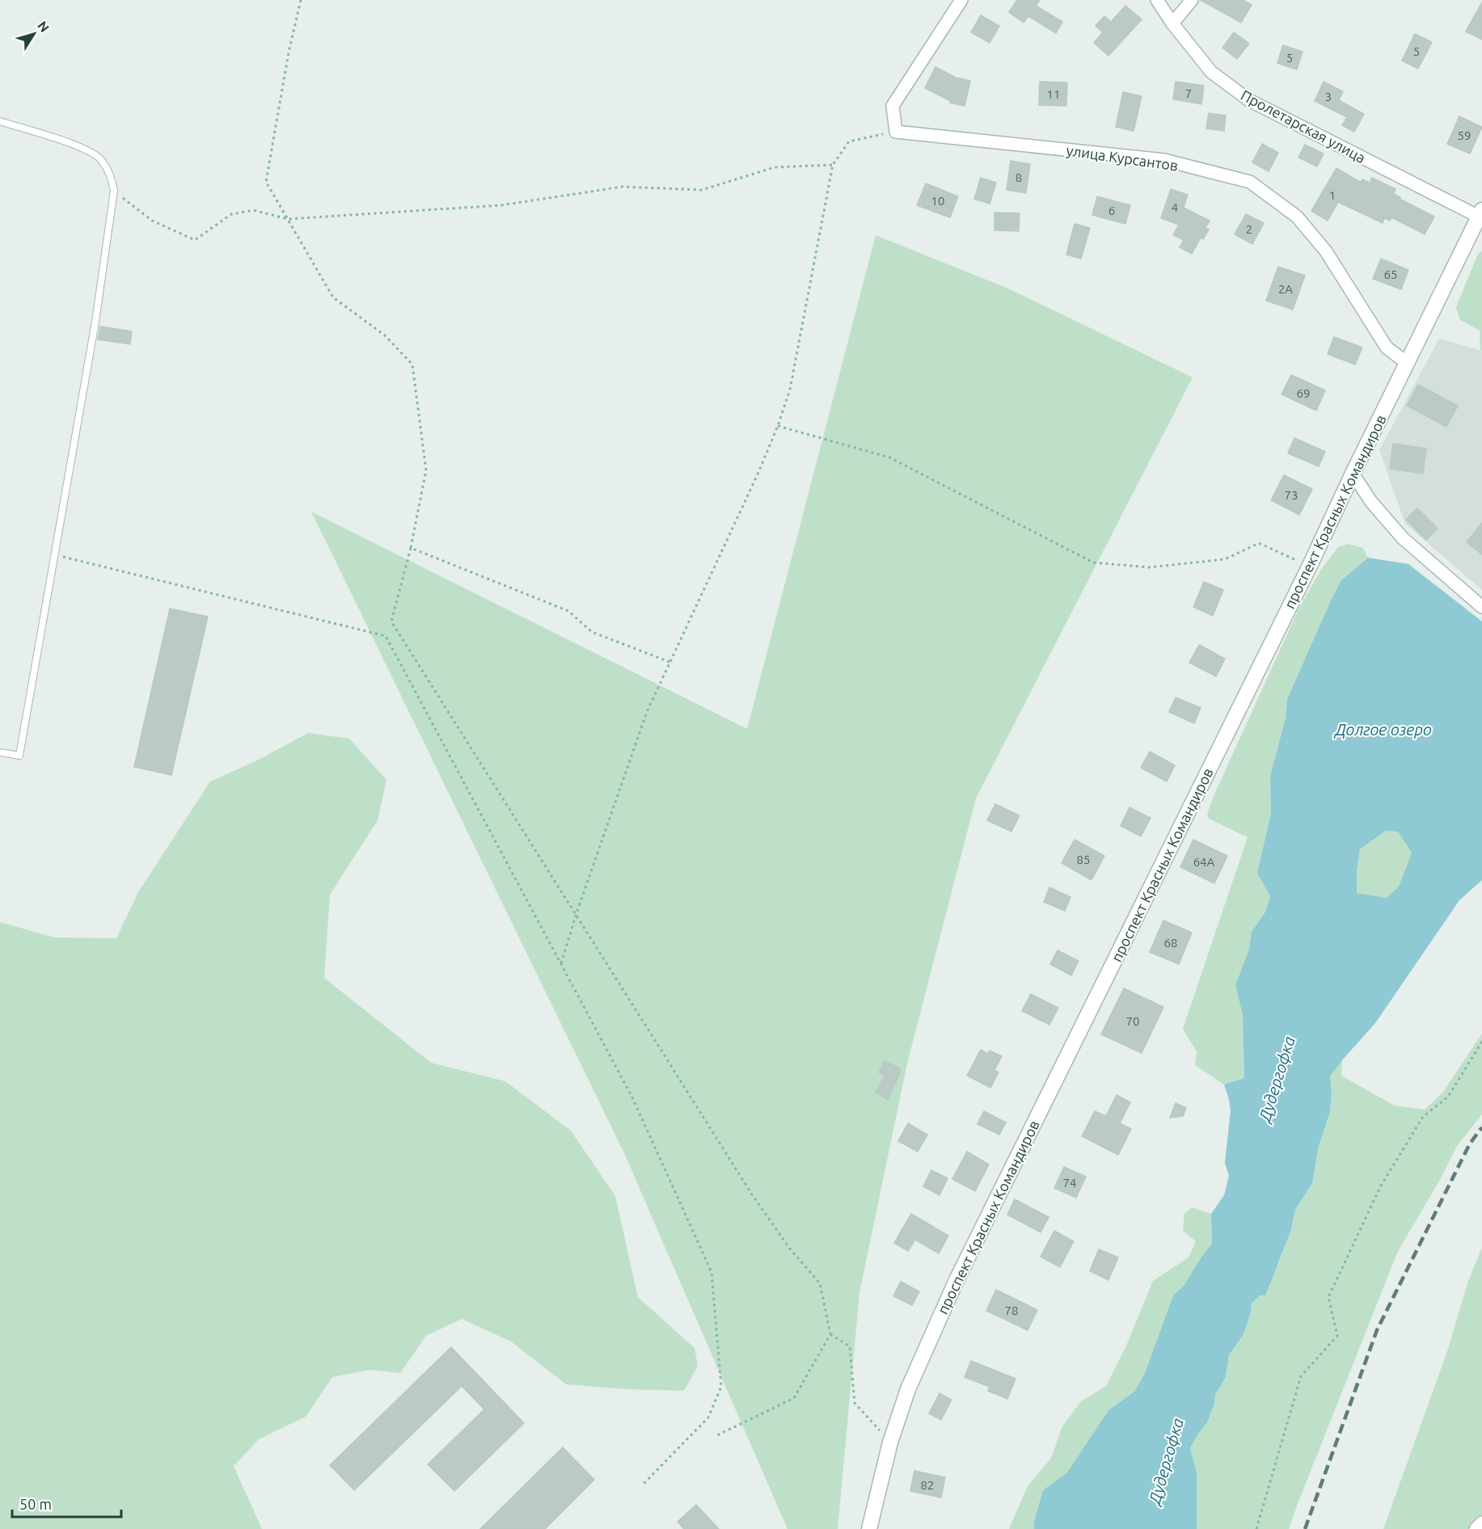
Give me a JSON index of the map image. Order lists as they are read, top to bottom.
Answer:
{
  "streets": {
    "street": ["Пролетарская улица", "улица Курсантов", "проспект Красных Командиров"]
  },
  "crossings": [
    ["Пролетарская улица", "проспект Красных Командиров"],
    ["улица Курсантов", "проспект Красных Командиров"]
  ],
  "water": ["Долгое озеро", "Дудергофка"],
  "house_numbers": [
    "5",
    "5",
    "7",
    "11",
    "3",
    "59",
    "8",
    "1",
    "10",
    "4",
    "6",
    "2",
    "65",
    "2А",
    "69",
    "73",
    "85",
    "64А",
    "68",
    "70",
    "74",
    "78",
    "82"
  ],
  "scale_bar": "50 m",
  "north": "top right"
}
